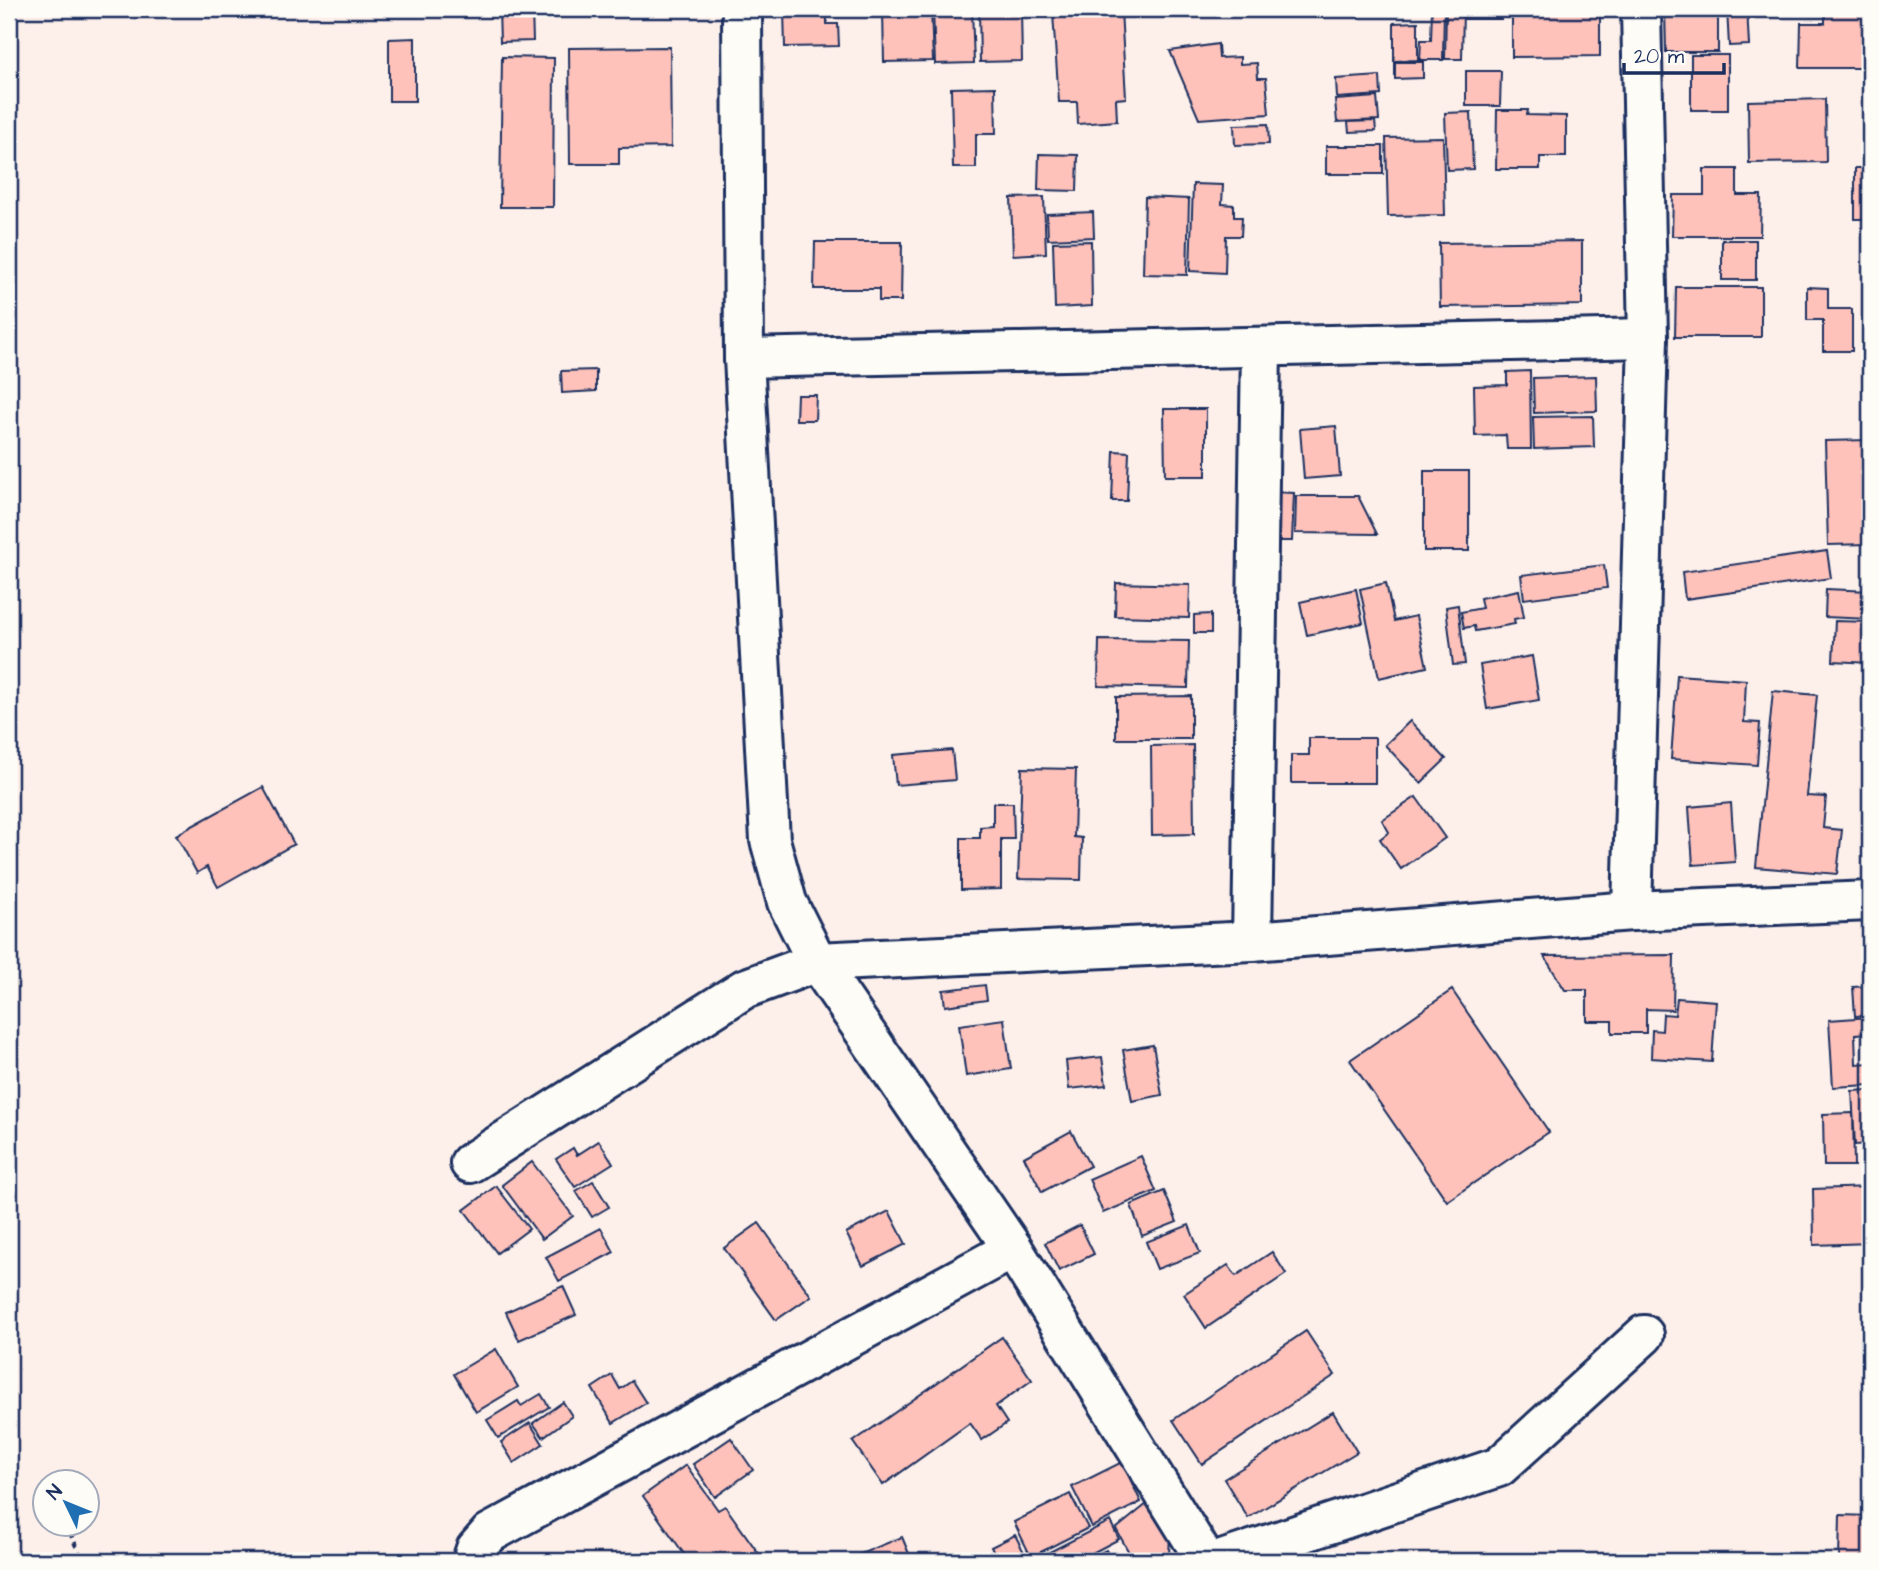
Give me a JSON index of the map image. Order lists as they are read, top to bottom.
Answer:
{
  "scale_bar": "20 m",
  "north": "top left"
}
